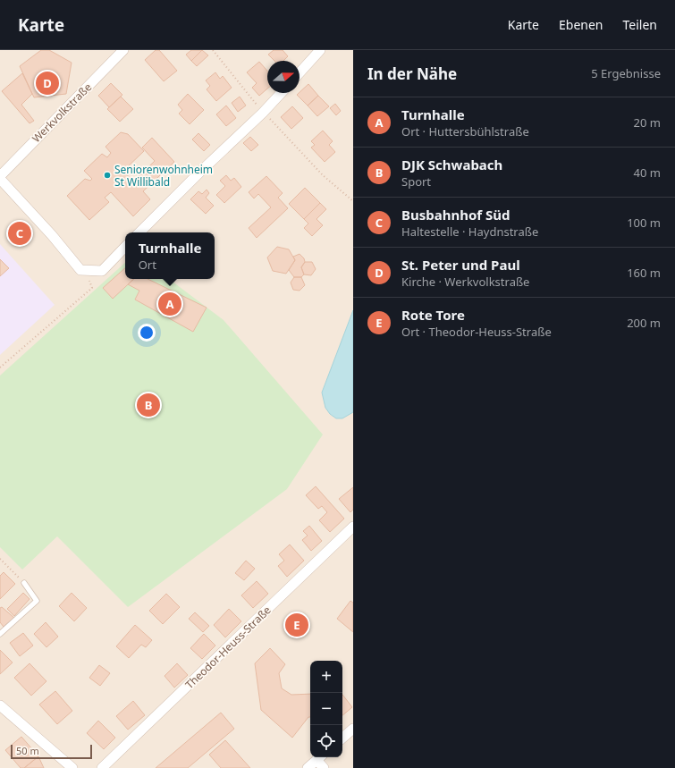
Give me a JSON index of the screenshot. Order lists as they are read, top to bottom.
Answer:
{
  "streets": {
    "street": ["Werkvolkstraße", "Theodor-Heuss-Straße"]
  },
  "places": ["Seniorenwohnheim St Willibald"],
  "scale_bar": "50 m",
  "north": "right",
  "page": {
    "header": "Karte",
    "nav": ["Karte", "Ebenen", "Teilen"],
    "heading": ["In der Nähe", "5 Ergebnisse"],
    "pins": [
      "D",
      "C",
      "A",
      "B",
      "E"
    ],
    "list": [
      {
        "mark": "A",
        "name": "Turnhalle",
        "note": "Ort · Huttersbühlstraße",
        "value": "20 m"
      },
      {
        "mark": "B",
        "name": "DJK Schwabach",
        "note": "Sport",
        "value": "40 m"
      },
      {
        "mark": "C",
        "name": "Busbahnhof Süd",
        "note": "Haltestelle · Haydnstraße",
        "value": "100 m"
      },
      {
        "mark": "D",
        "name": "St. Peter und Paul",
        "note": "Kirche · Werkvolkstraße",
        "value": "160 m"
      },
      {
        "mark": "E",
        "name": "Rote Tore",
        "note": "Ort · Theodor-Heuss-Straße",
        "value": "200 m"
      }
    ],
    "popup": ["Turnhalle", "Ort"],
    "map_buttons": ["+", "−"],
    "scale": "50 m"
  }
}
